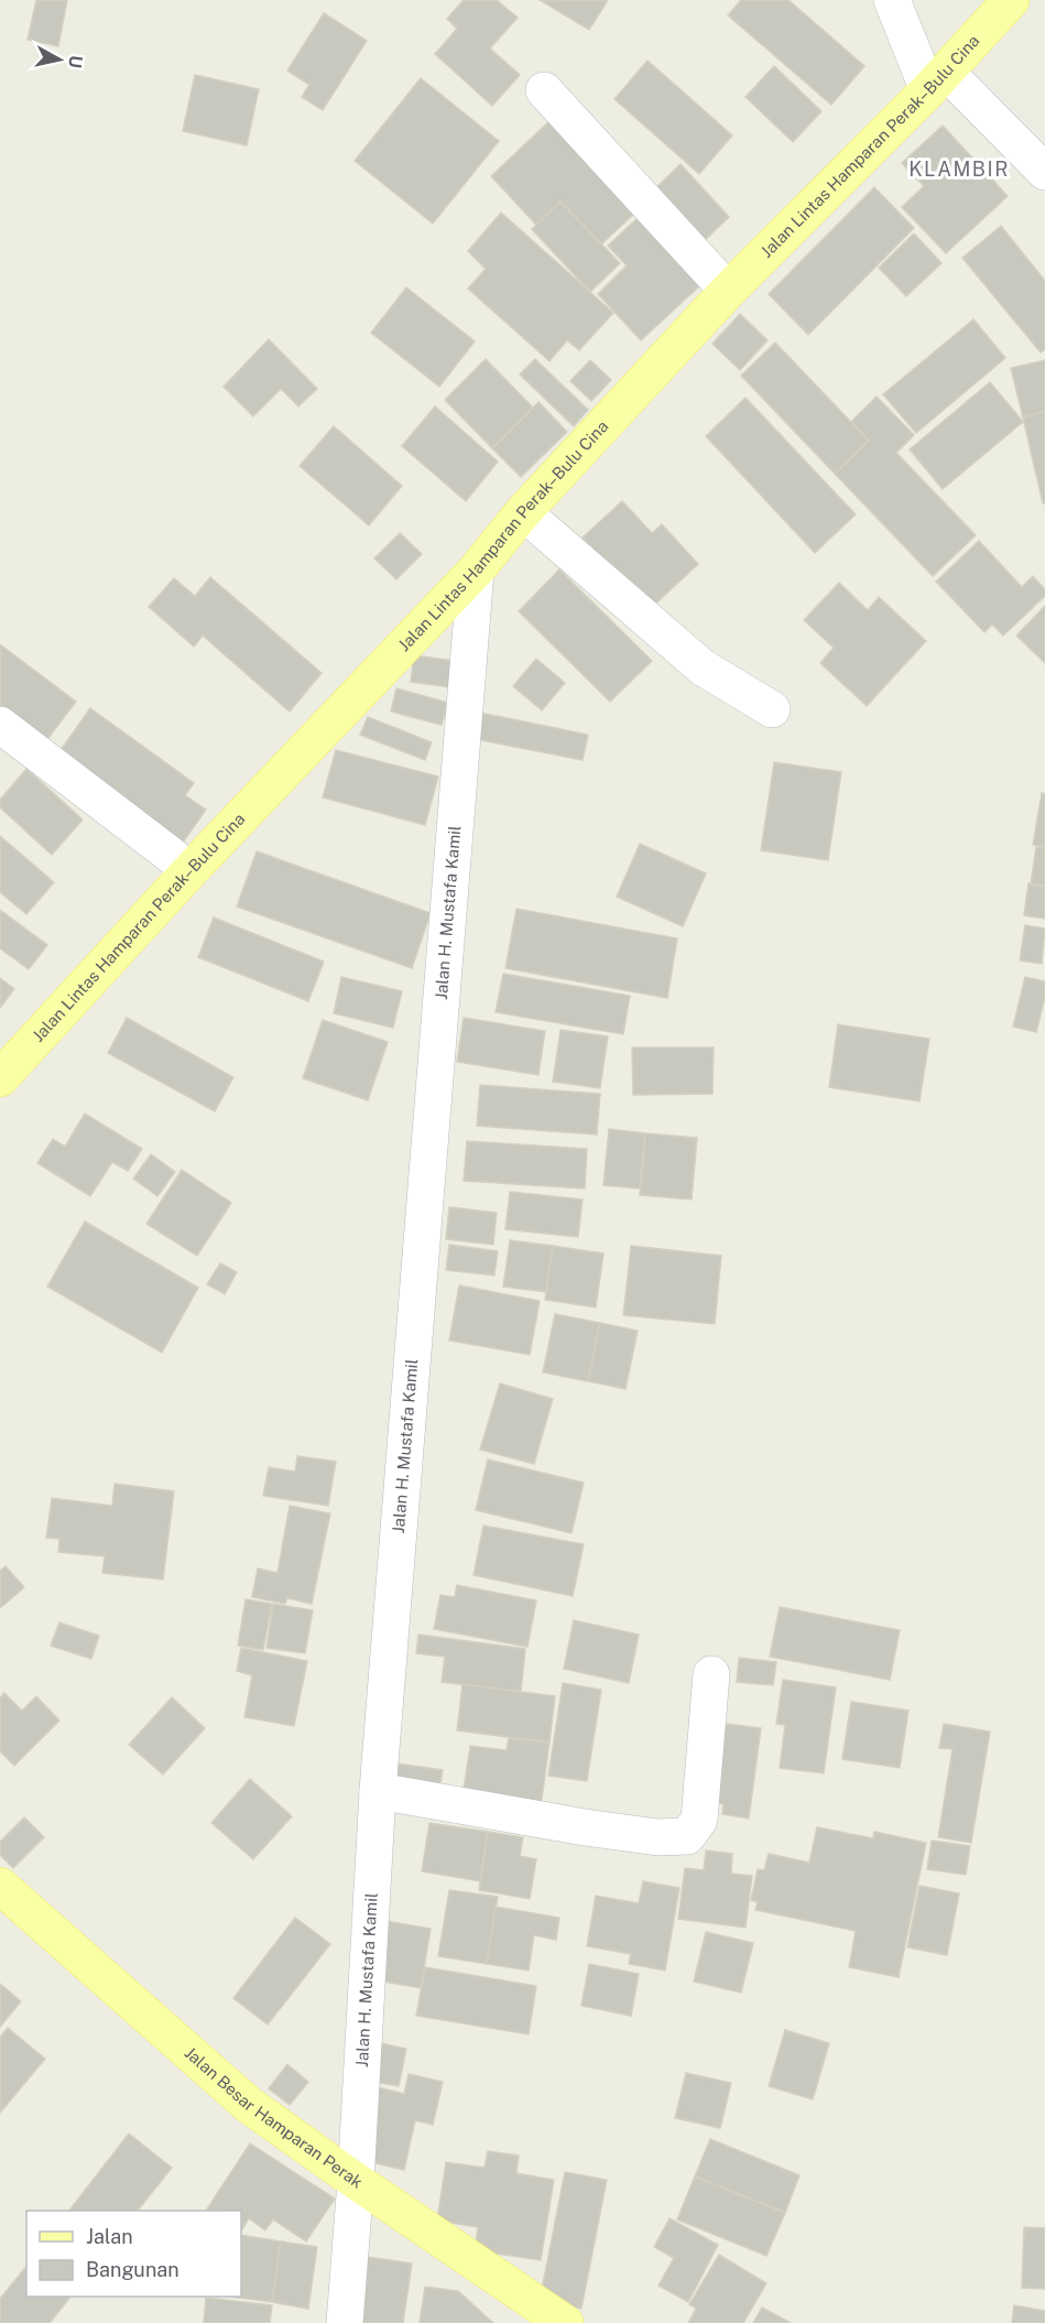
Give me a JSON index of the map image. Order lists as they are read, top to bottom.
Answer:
{
  "streets": {
    "main road": ["Jalan Lintas Hamparan Perak–Bulu Cina", "Jalan Besar Hamparan Perak"],
    "street": ["Jalan H. Mustafa Kamil"]
  },
  "crossings": [
    ["Jalan Lintas Hamparan Perak–Bulu Cina", "Jalan H. Mustafa Kamil"],
    ["Jalan H. Mustafa Kamil", "Jalan Besar Hamparan Perak"]
  ],
  "districts": ["KLAMBIR"],
  "legend": ["Jalan", "Bangunan"],
  "north": "right"
}
